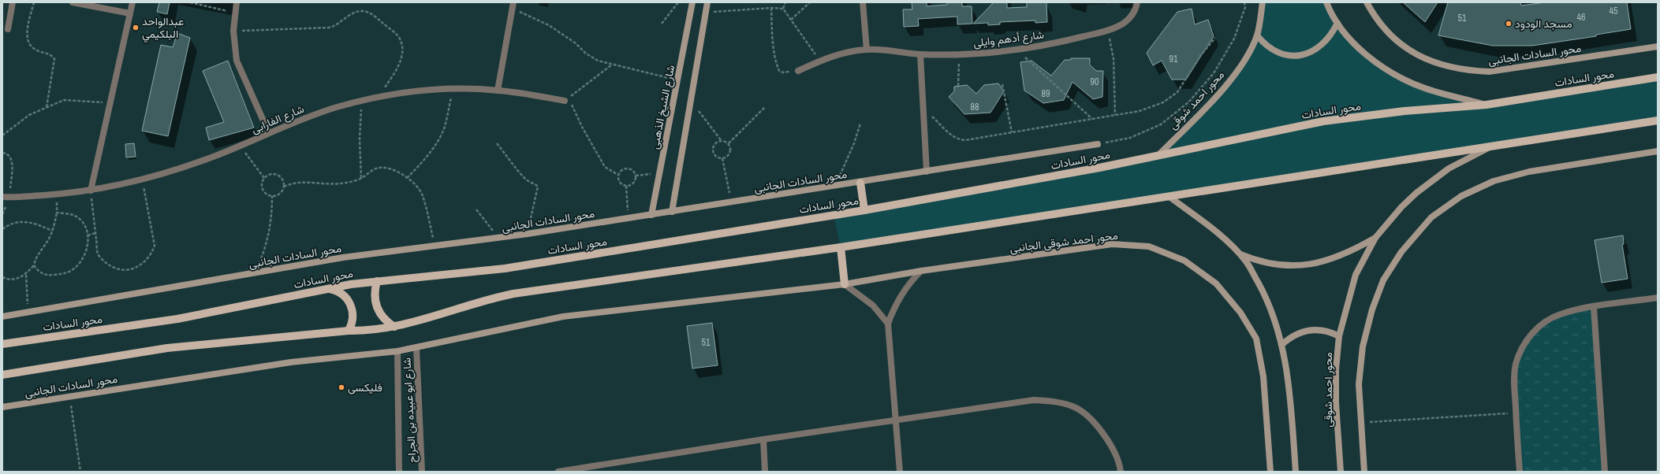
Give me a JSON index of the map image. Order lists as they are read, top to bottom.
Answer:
{
  "streets": {
    "main road": ["محور السادات"],
    "street": [
      "شارع أدهم وايلى",
      "محور السادات الجانبى",
      "محور احمد شوقى",
      "شارع الشيخ الذهبى",
      "شارع الفارابى",
      "محور احمد شوقى الجانبى",
      "شارع ابو عبيده بن الجراح"
    ]
  },
  "crossings": [
    ["محور السادات الجانبى", "شارع الشيخ الذهبى"],
    ["محور السادات الجانبى", "محور احمد شوقى الجانبى"],
    ["محور السادات الجانبى", "شارع ابو عبيده بن الجراح"],
    ["محور السادات", "محور احمد شوقى"]
  ],
  "places": ["مسجد الودود", "عبدالواحد البلكيمي", "فليكسى"],
  "house_numbers": [
    "45",
    "46",
    "51",
    "91",
    "90",
    "89",
    "88",
    "51"
  ]
}
